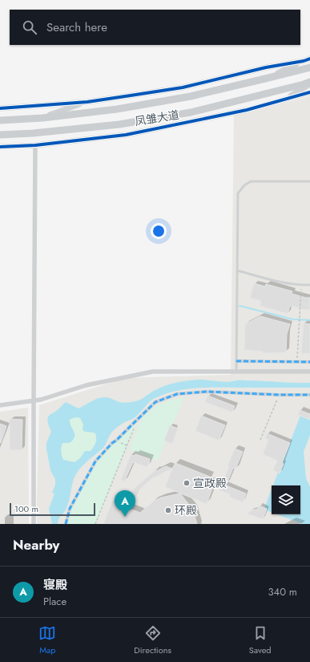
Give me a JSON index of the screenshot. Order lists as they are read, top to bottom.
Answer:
{
  "streets": {
    "main road": ["凤雏大道"]
  },
  "places": ["宣政殿", "环殿"],
  "scale_bar": "100 m",
  "page": {
    "search": "Search here",
    "pins": "A",
    "scale": "100 m",
    "heading": "Nearby",
    "list": [
      {
        "mark": "A",
        "name": "寝殿",
        "note": "Place",
        "value": "340 m"
      }
    ],
    "nav": ["Map", "Directions", "Saved"]
  }
}
